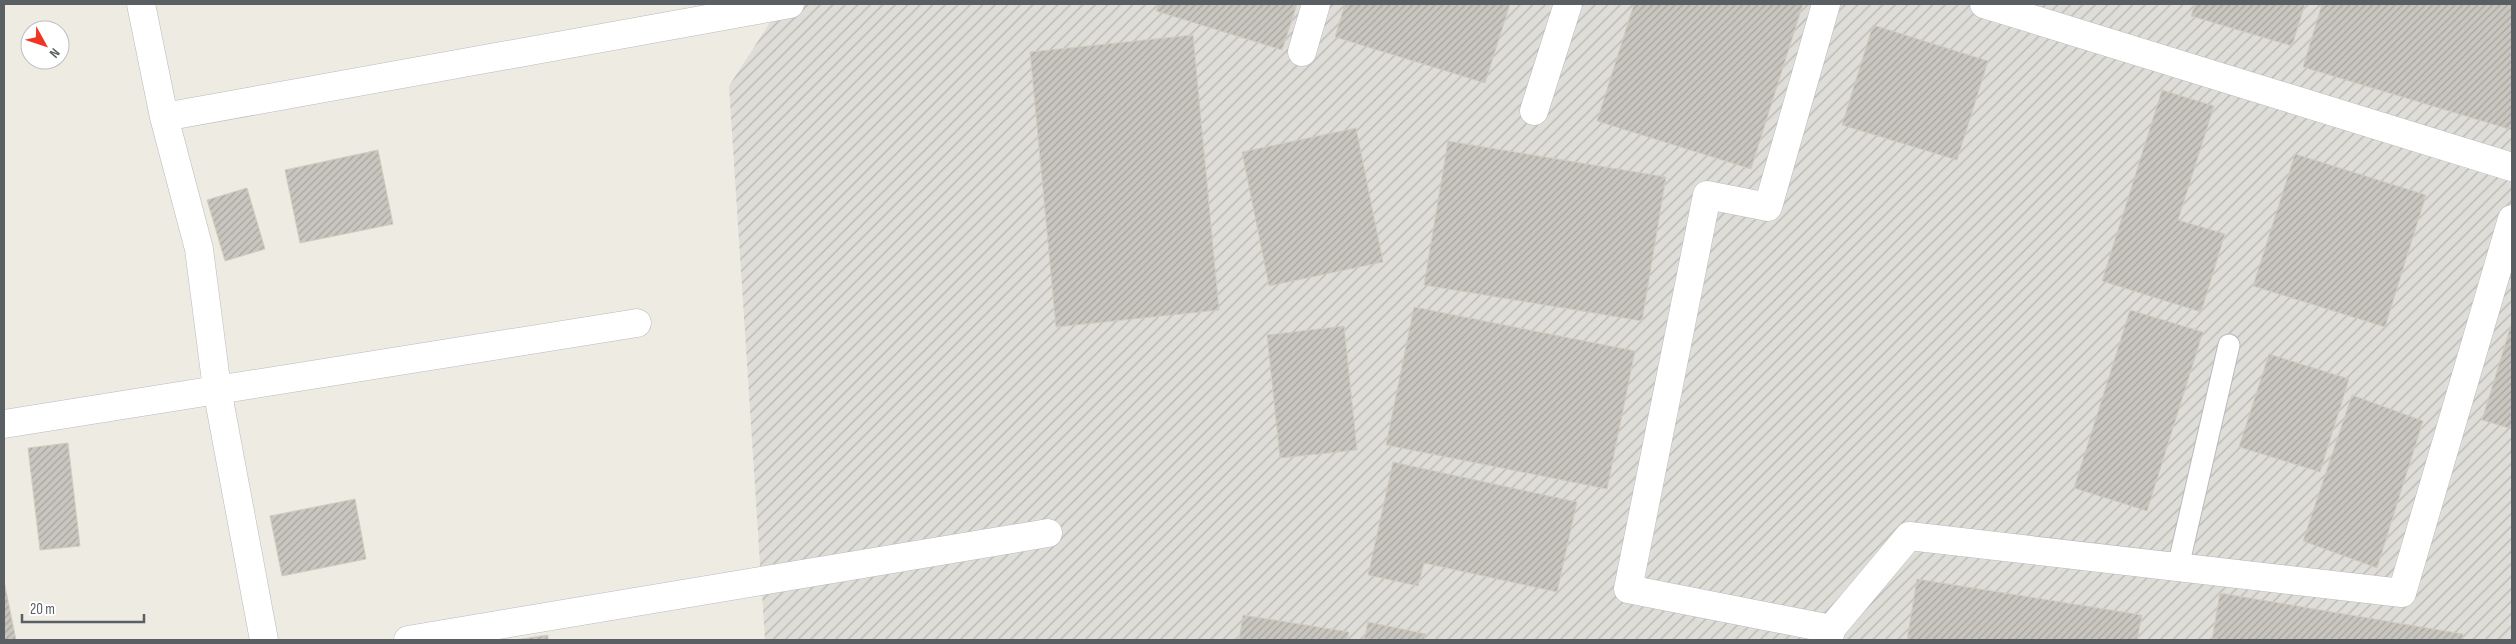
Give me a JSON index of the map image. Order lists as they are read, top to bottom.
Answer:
{
  "scale_bar": "20 m",
  "north": "bottom right"
}
